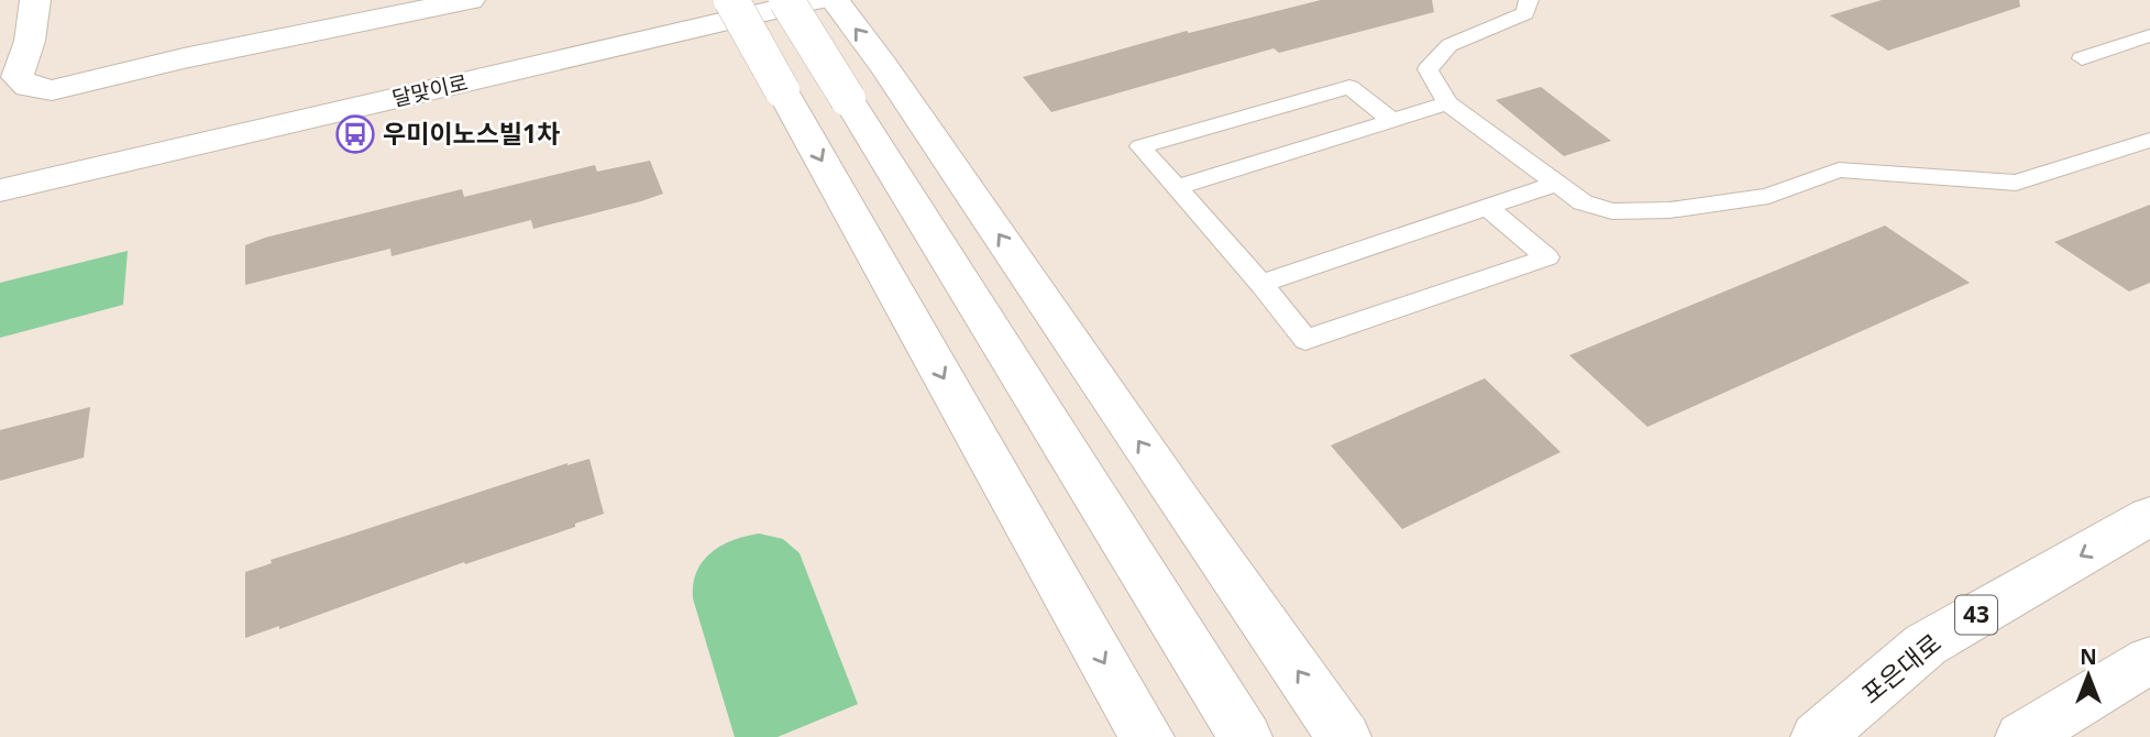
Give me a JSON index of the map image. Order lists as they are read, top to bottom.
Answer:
{
  "streets": {
    "main road": ["달맞이로", "43", "포은대로"]
  },
  "places": {
    "bus stop": ["우미이노스빌1차"]
  },
  "north": "top"
}
